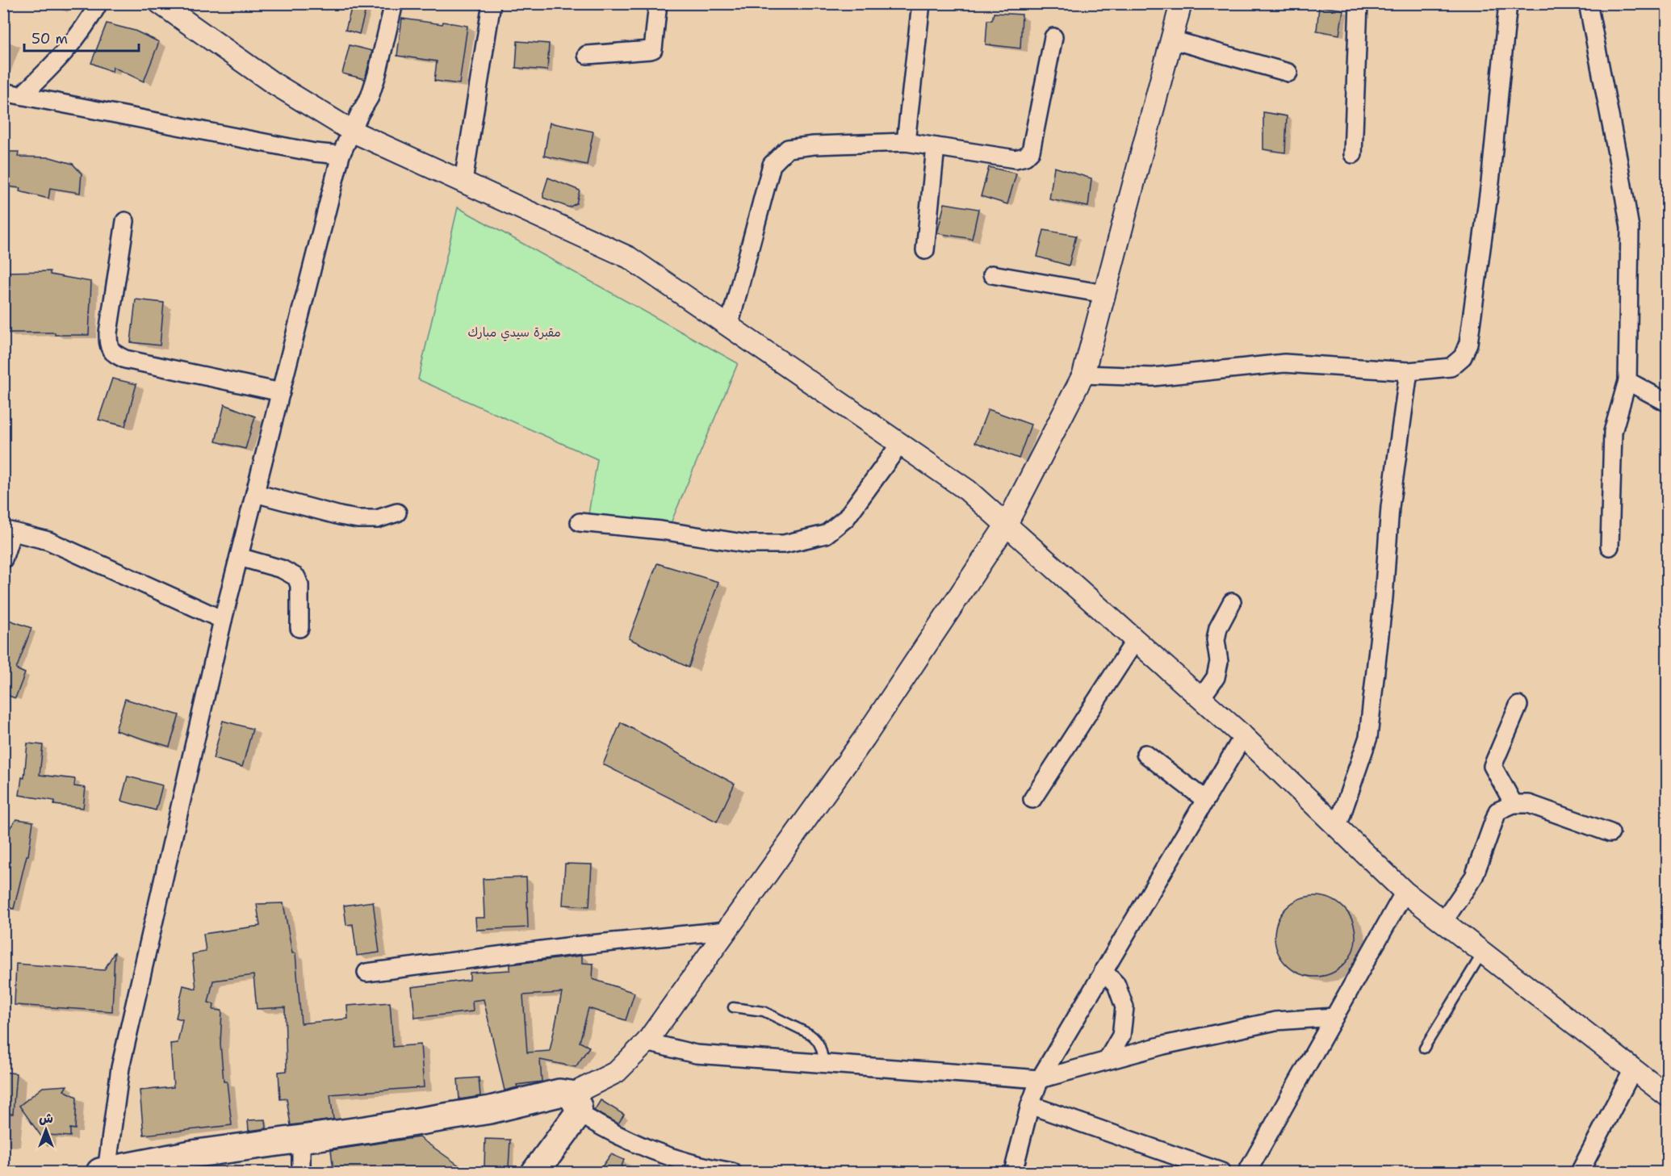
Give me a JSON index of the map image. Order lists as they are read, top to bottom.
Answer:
{
  "parks": ["مقبرة سيدي مبارك"],
  "scale_bar": "50 m",
  "north": "top"
}
